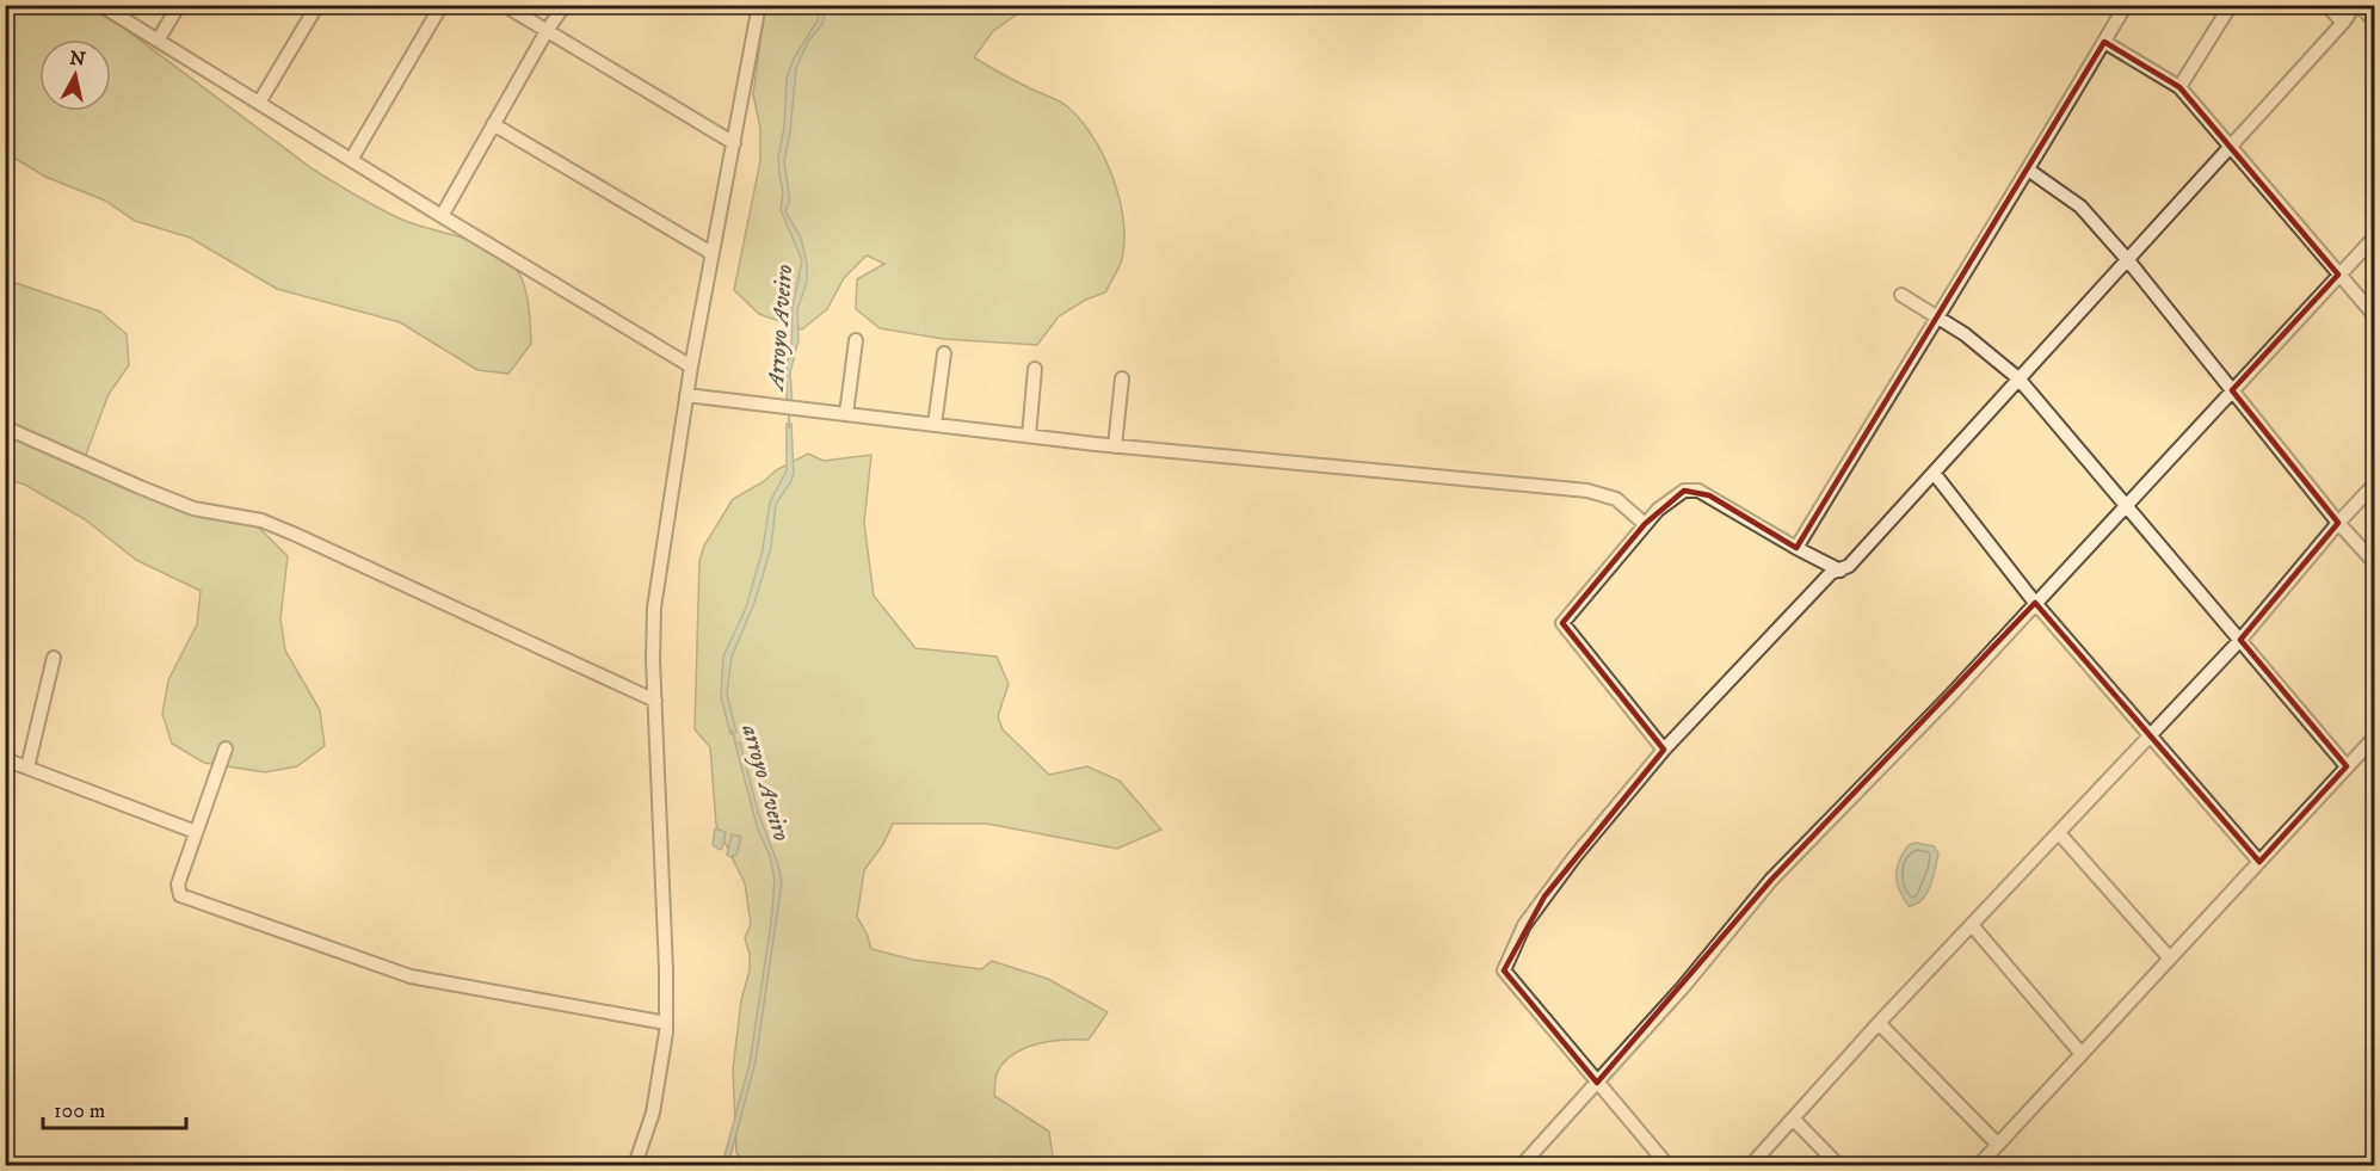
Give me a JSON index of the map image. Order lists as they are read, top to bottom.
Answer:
{
  "water": ["Arroyo Aveiro", "arroyo Aveiro"],
  "scale_bar": "100 m",
  "north": "top"
}
